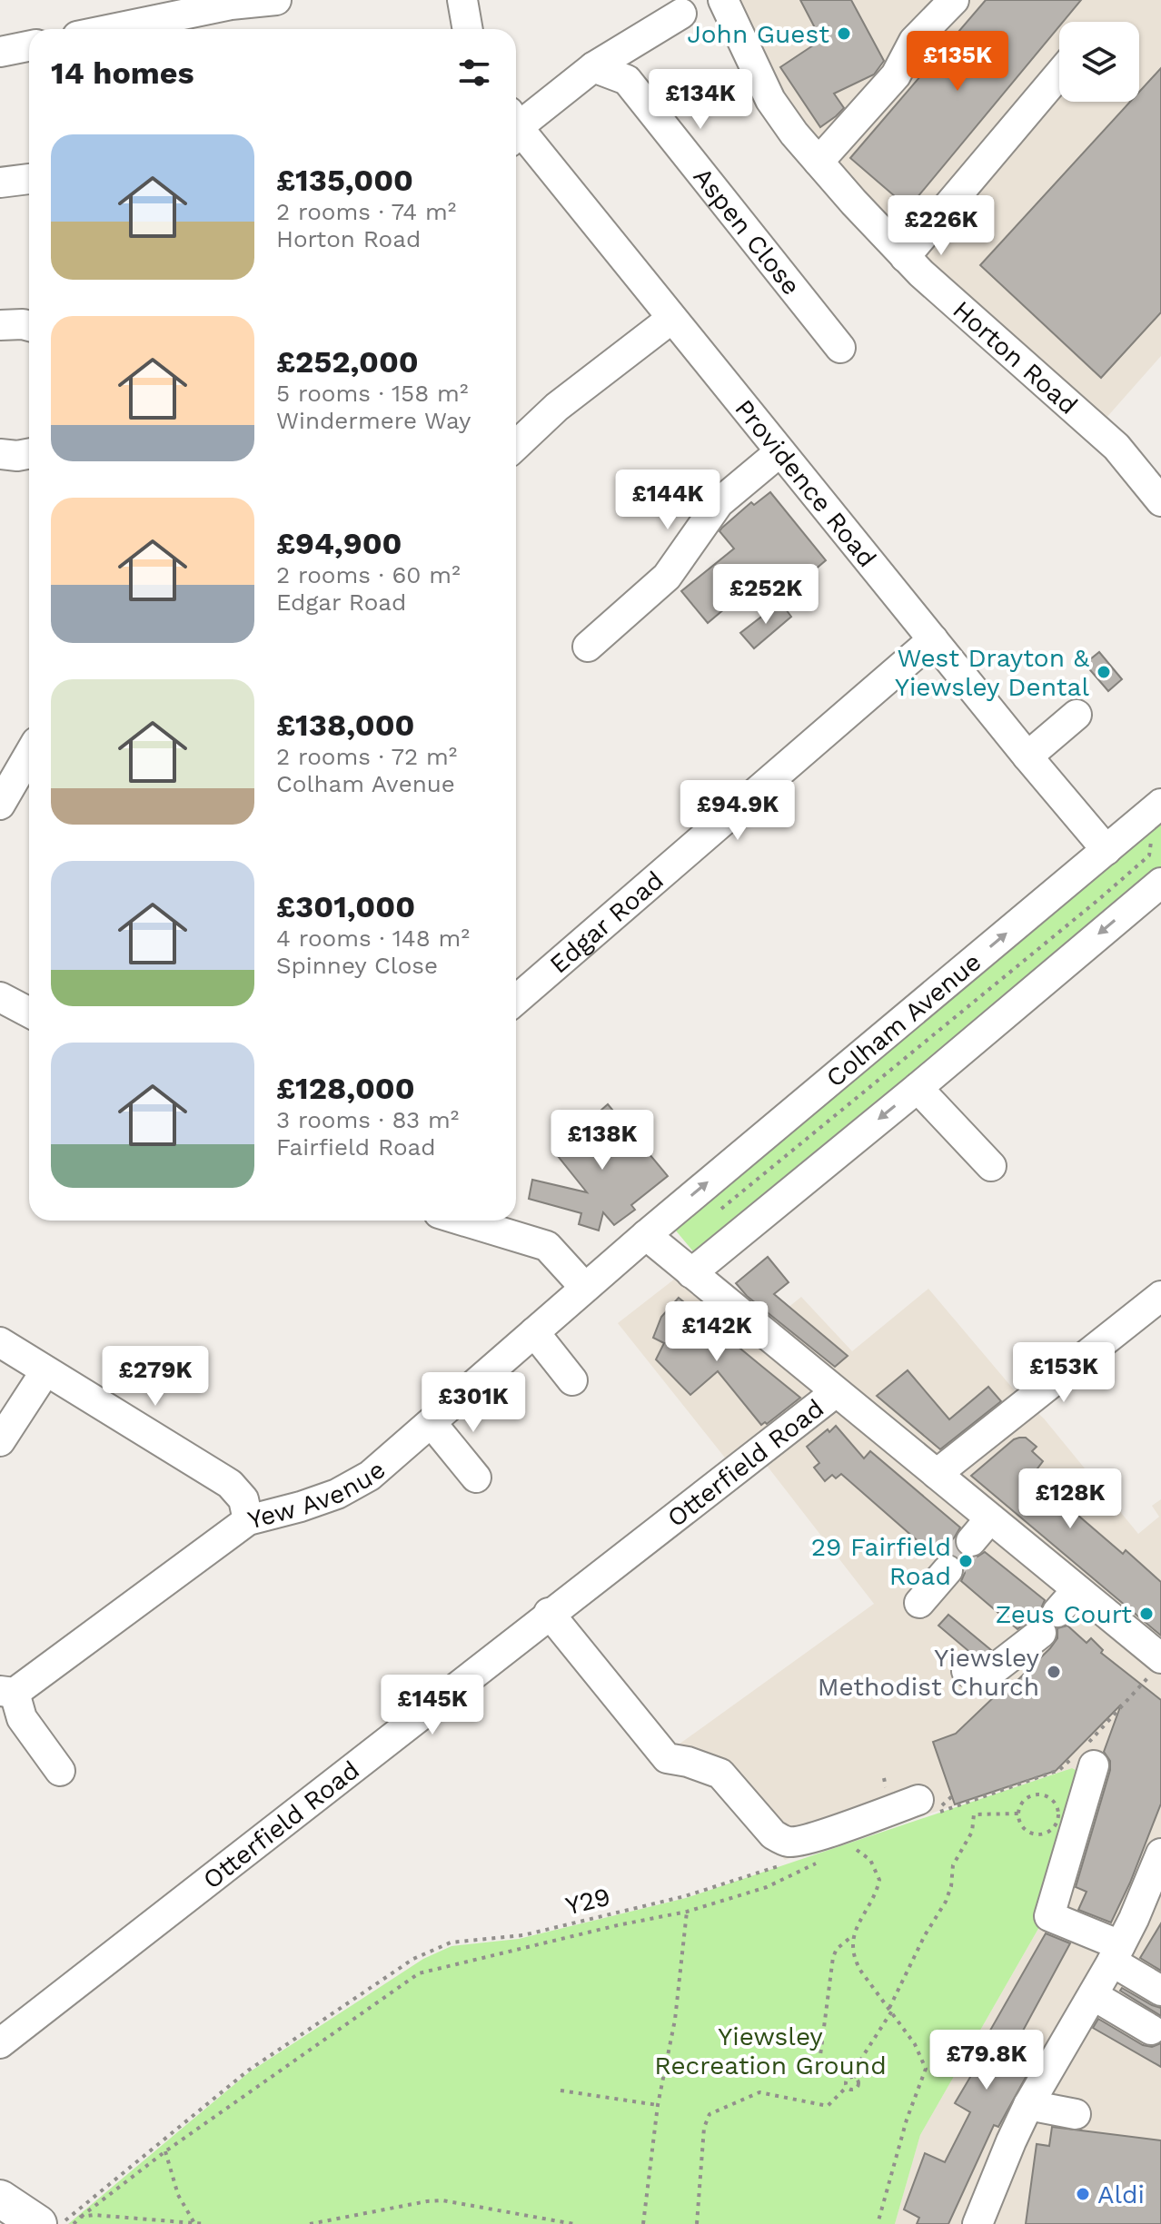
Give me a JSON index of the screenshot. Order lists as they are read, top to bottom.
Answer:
{
  "streets": {
    "street": [
      "Aspen Close",
      "Horton Road",
      "Providence Road",
      "Edgar Road",
      "Colham Avenue",
      "Otterfield Road",
      "Yew Avenue"
    ],
    "path": ["Y29"]
  },
  "crossings": [
    ["Providence Road", "Edgar Road"],
    ["Providence Road", "Colham Avenue"],
    ["Colham Avenue", "Yew Avenue"]
  ],
  "parks": ["Yiewsley Recreation Ground"],
  "places": [
    "John Guest",
    "West Drayton & Yiewsley Dental",
    "29 Fairfield Road",
    "Zeus Court",
    "Yiewsley Methodist Church",
    "Aldi"
  ],
  "page": {
    "heading": "14 homes",
    "price": [
      "£135K",
      "£134K",
      "£226K",
      "£144K",
      "£252K",
      "£94.9K",
      "£138K",
      "£142K",
      "£153K",
      "£279K",
      "£301K",
      "£128K",
      "£145K",
      "£79.8K"
    ],
    "list": [
      {
        "name": "£135,000",
        "note": "2 rooms · 74 m² · Horton Road"
      },
      {
        "name": "£252,000",
        "note": "5 rooms · 158 m² · Windermere Way"
      },
      {
        "name": "£94,900",
        "note": "2 rooms · 60 m² · Edgar Road"
      },
      {
        "name": "£138,000",
        "note": "2 rooms · 72 m² · Colham Avenue"
      },
      {
        "name": "£301,000",
        "note": "4 rooms · 148 m² · Spinney Close"
      },
      {
        "name": "£128,000",
        "note": "3 rooms · 83 m² · Fairfield Road"
      }
    ]
  }
}
